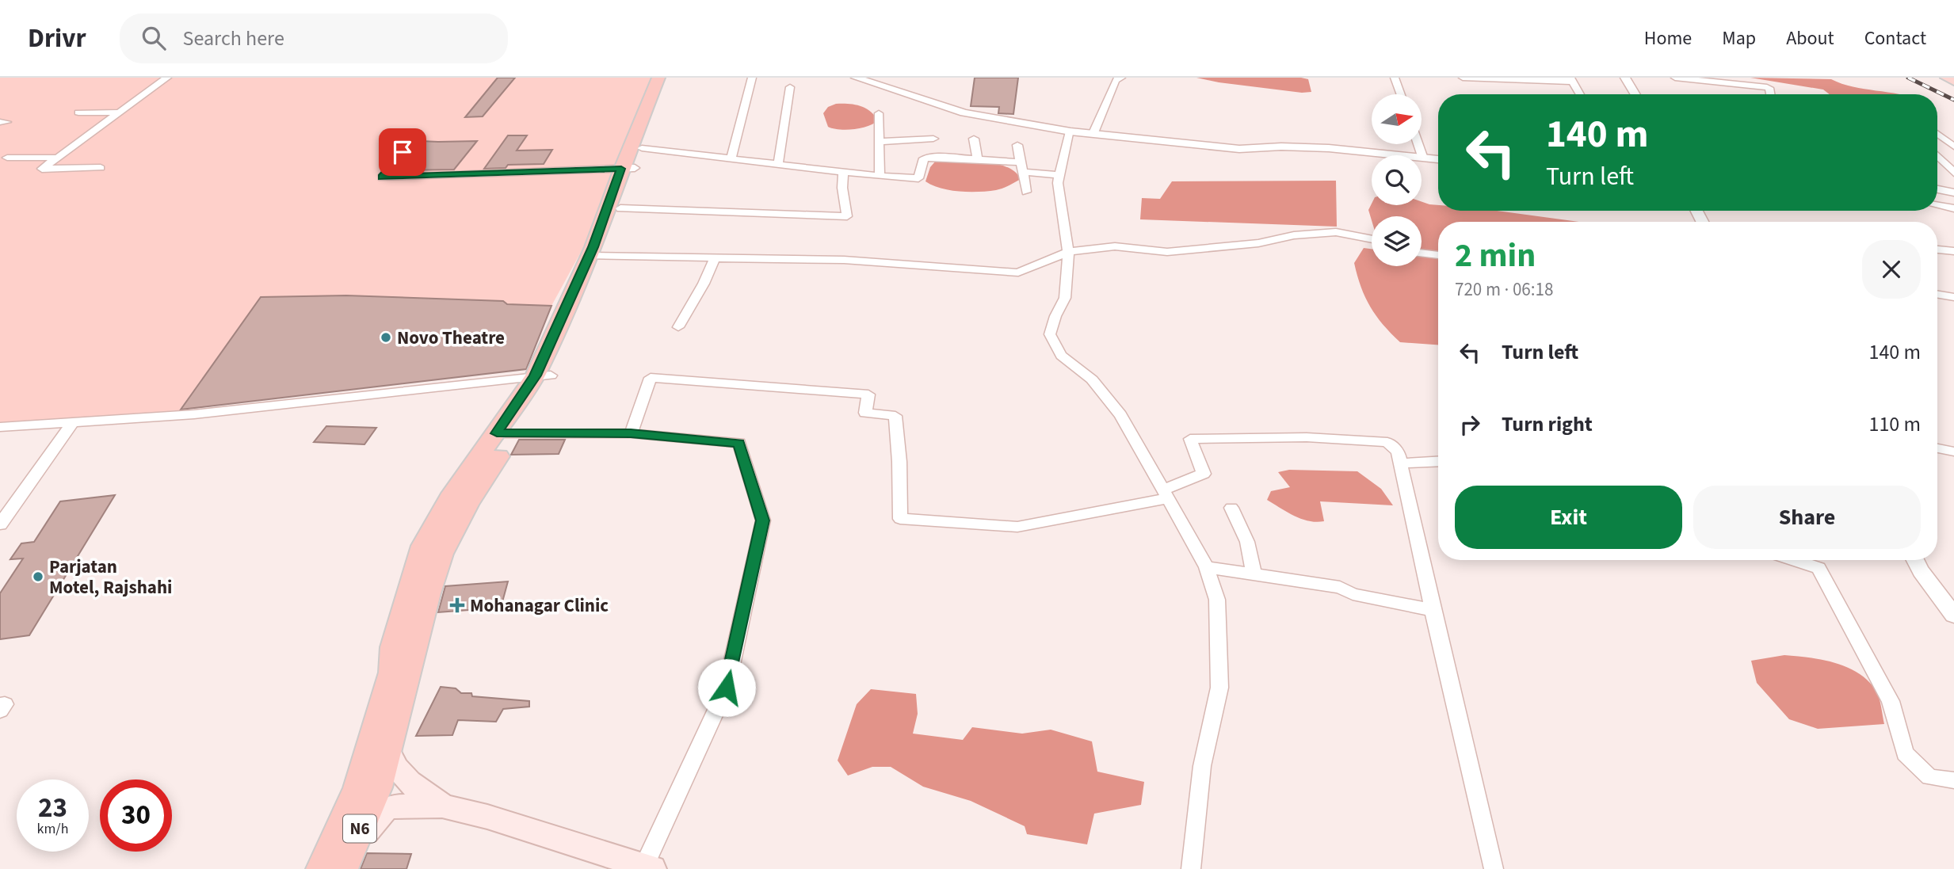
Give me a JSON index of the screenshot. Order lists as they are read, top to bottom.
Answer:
{
  "streets": {
    "highway": ["N6"]
  },
  "places": {
    "other": ["Novo Theatre", "Parjatan Motel, Rajshahi"],
    "health": ["Mohanagar Clinic"]
  },
  "north": "right",
  "page": {
    "header": "Drivr",
    "search": "Search here",
    "nav": [
      "Home",
      "Map",
      "About",
      "Contact"
    ],
    "turn": ["140 m", "Turn left"],
    "heading": ["2 min", "720 m · 06:18"],
    "list": [
      {
        "name": "Turn left",
        "value": "140 m"
      },
      {
        "name": "Turn right",
        "value": "110 m"
      }
    ],
    "buttons": ["Exit", "Share"],
    "speed": "23 km/h",
    "limit": "30"
  }
}
